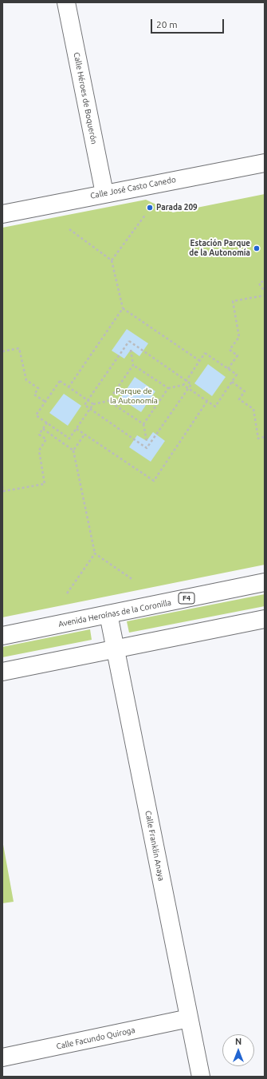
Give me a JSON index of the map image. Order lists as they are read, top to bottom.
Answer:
{
  "streets": {
    "street": [
      "Calle Héroes de Boquerón",
      "Calle José Casto Canedo",
      "F4",
      "Avenida Heroínas de la Coronilla",
      "Calle Franklin Anaya",
      "Calle Facundo Quiroga"
    ]
  },
  "crossings": [
    ["Calle Héroes de Boquerón", "Calle José Casto Canedo"],
    ["Avenida Heroínas de la Coronilla", "Calle Franklin Anaya"],
    ["Calle Franklin Anaya", "Calle Facundo Quiroga"]
  ],
  "parks": ["Parque de la Autonomía"],
  "places": ["Parada 209", "Estación Parque de la Autonomía"],
  "scale_bar": "20 m",
  "north": "top"
}
